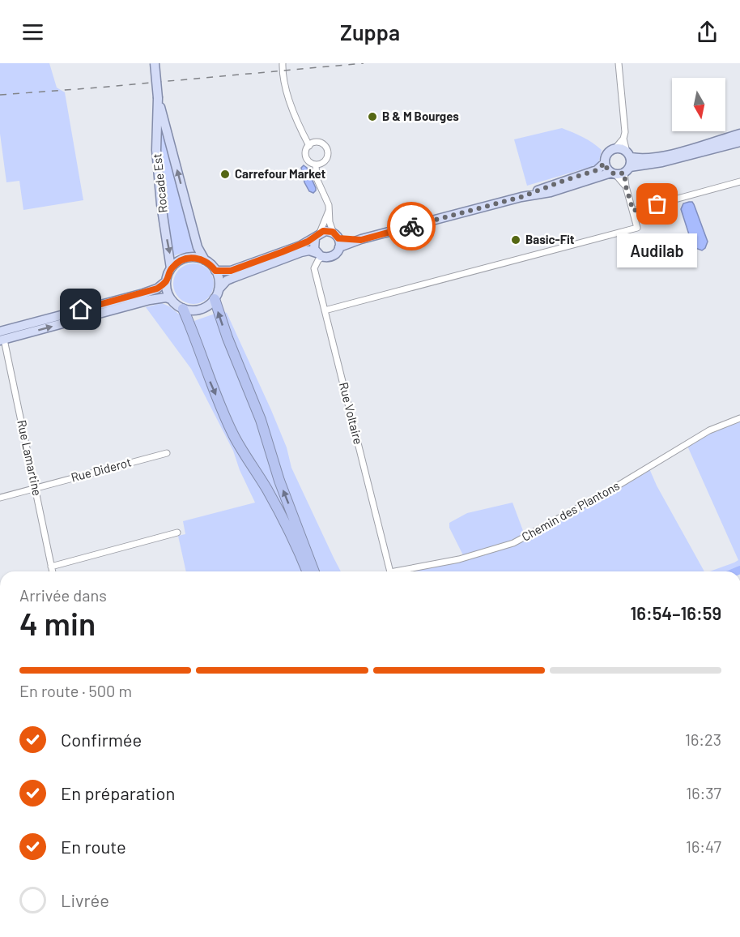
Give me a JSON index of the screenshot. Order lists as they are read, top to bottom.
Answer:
{
  "streets": {
    "main road": ["Rocade Est"],
    "street": [
      "Rue Voltaire",
      "Rue Lamartine",
      "Rue Diderot",
      "Chemin des Plantons"
    ]
  },
  "crossings": [
    ["Rue Voltaire", "Chemin des Plantons"],
    ["Rue Lamartine", "Rue Diderot"]
  ],
  "places": [
    "B & M Bourges",
    "Carrefour Market",
    "Audilab",
    "Basic-Fit"
  ],
  "north": "bottom",
  "page": {
    "header": "Zuppa",
    "bubble": "Audilab",
    "heading": ["4 min", "Arrivée dans", "16:54–16:59"],
    "bar": "En route · 500 m",
    "list": [
      ["Confirmée", "16:23"],
      ["En préparation", "16:37"],
      ["En route", "16:47"],
      "Livrée"
    ]
  }
}
